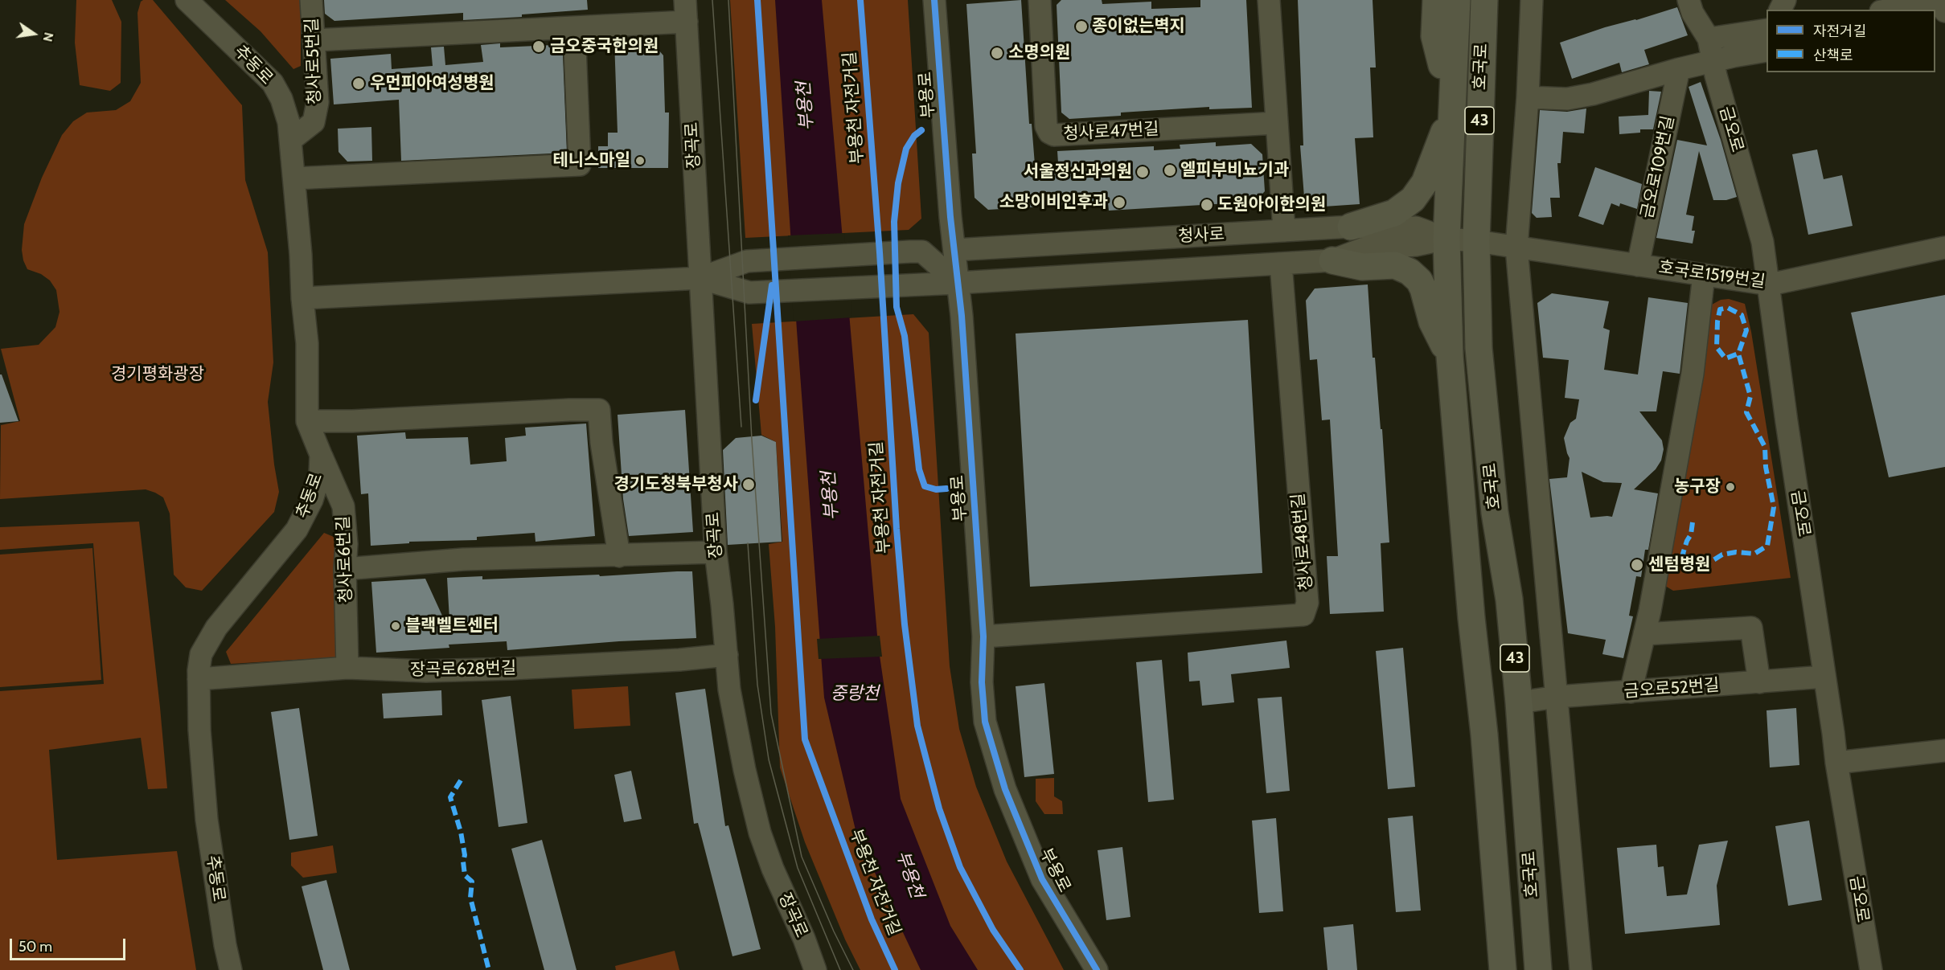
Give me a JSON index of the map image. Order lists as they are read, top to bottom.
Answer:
{
  "streets": {
    "main road": ["호국로", "43"],
    "street": [
      "청사로5번길",
      "추동로",
      "부용로",
      "금오로",
      "청사로47번길",
      "장곡로",
      "금오로109번길",
      "청사로",
      "호국로1519번길",
      "청사로48번길",
      "청사로6번길",
      "장곡로628번길",
      "금오로52번길"
    ],
    "cycle path": ["부용천 자전거길"]
  },
  "crossings": [
    ["청사로5번길", "추동로"],
    ["추동로", "청사로6번길"],
    ["추동로", "장곡로628번길"],
    ["호국로", "청사로"],
    ["호국로", "호국로1519번길"],
    ["호국로", "금오로52번길"],
    ["부용로", "청사로"],
    ["부용로", "청사로48번길"],
    ["금오로", "호국로1519번길"],
    ["금오로", "금오로52번길"],
    ["장곡로", "청사로"],
    ["장곡로", "장곡로628번길"],
    ["금오로109번길", "호국로1519번길"],
    ["청사로", "호국로1519번길"],
    ["청사로", "청사로48번길"],
    ["청사로6번길", "장곡로628번길"]
  ],
  "water": ["부용천", "중랑천"],
  "parks": ["경기평화광장"],
  "places": [
    "종이없는벽지",
    "금오중국한의원",
    "소명의원",
    "우먼피아여성병원",
    "테니스마일",
    "엘피부비뇨기과",
    "서울정신과의원",
    "소망이비인후과",
    "도원아이한의원",
    "경기도청북부청사",
    "농구장",
    "센텀병원",
    "블랙벨트센터"
  ],
  "legend": ["자전거길", "산책로"],
  "scale_bar": "50 m",
  "north": "right"
}
